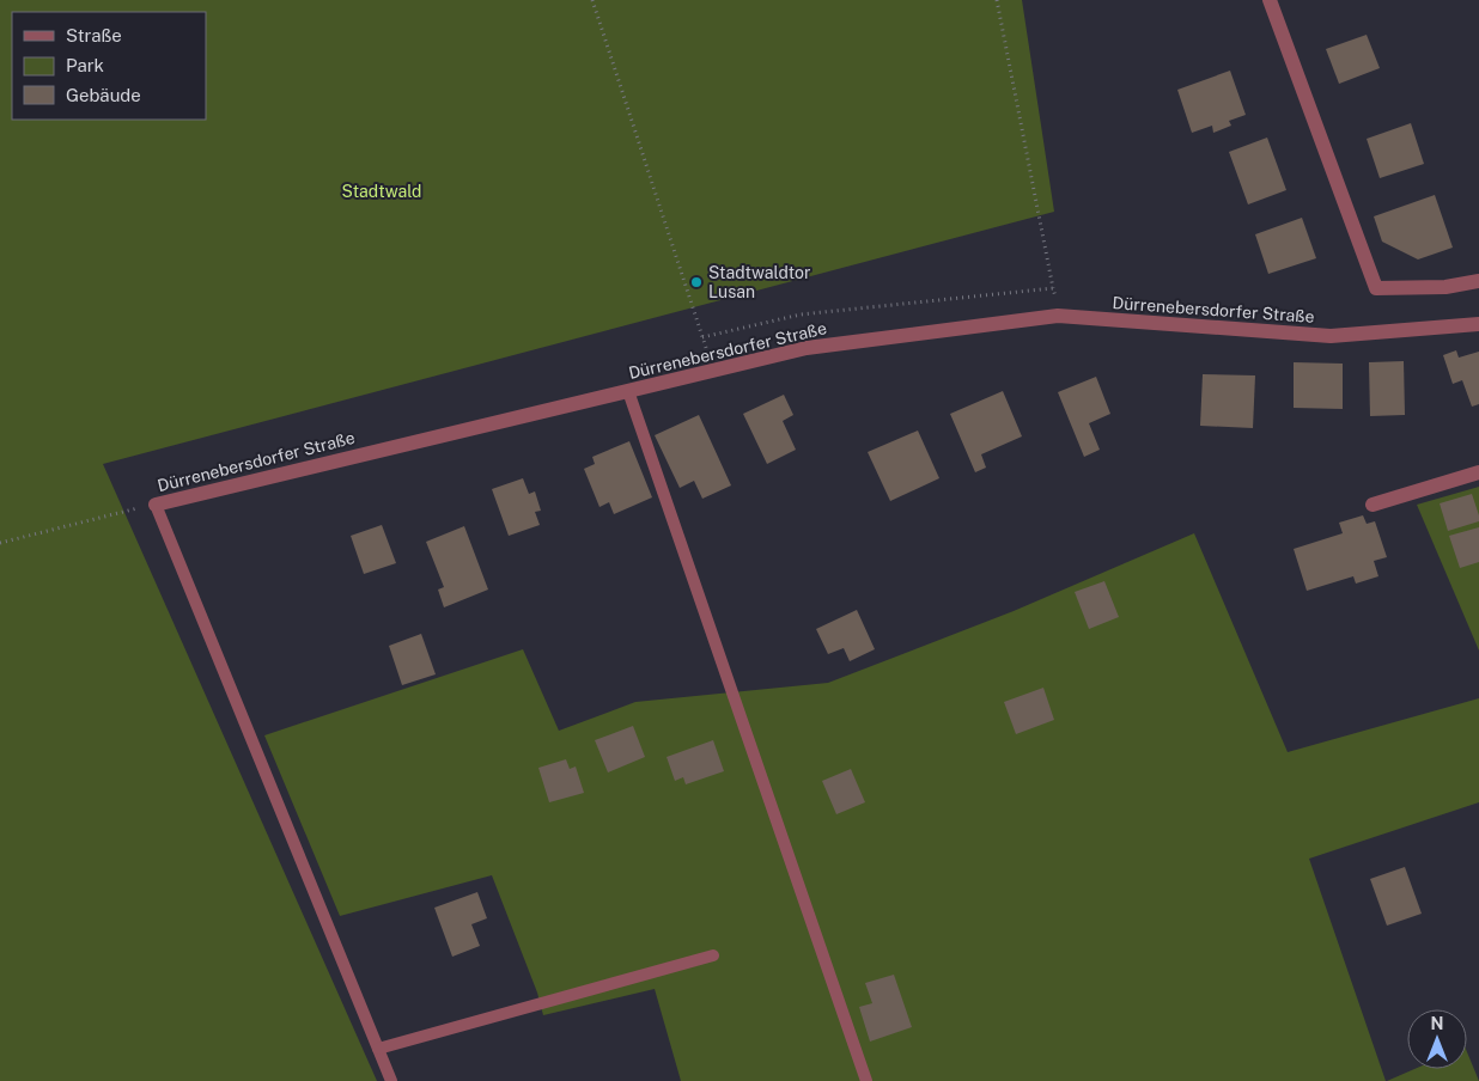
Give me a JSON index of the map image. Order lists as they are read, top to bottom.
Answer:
{
  "streets": {
    "street": ["Dürrenebersdorfer Straße"]
  },
  "parks": ["Stadtwald"],
  "places": ["Stadtwaldtor Lusan"],
  "legend": ["Straße", "Park", "Gebäude"],
  "north": "top"
}
